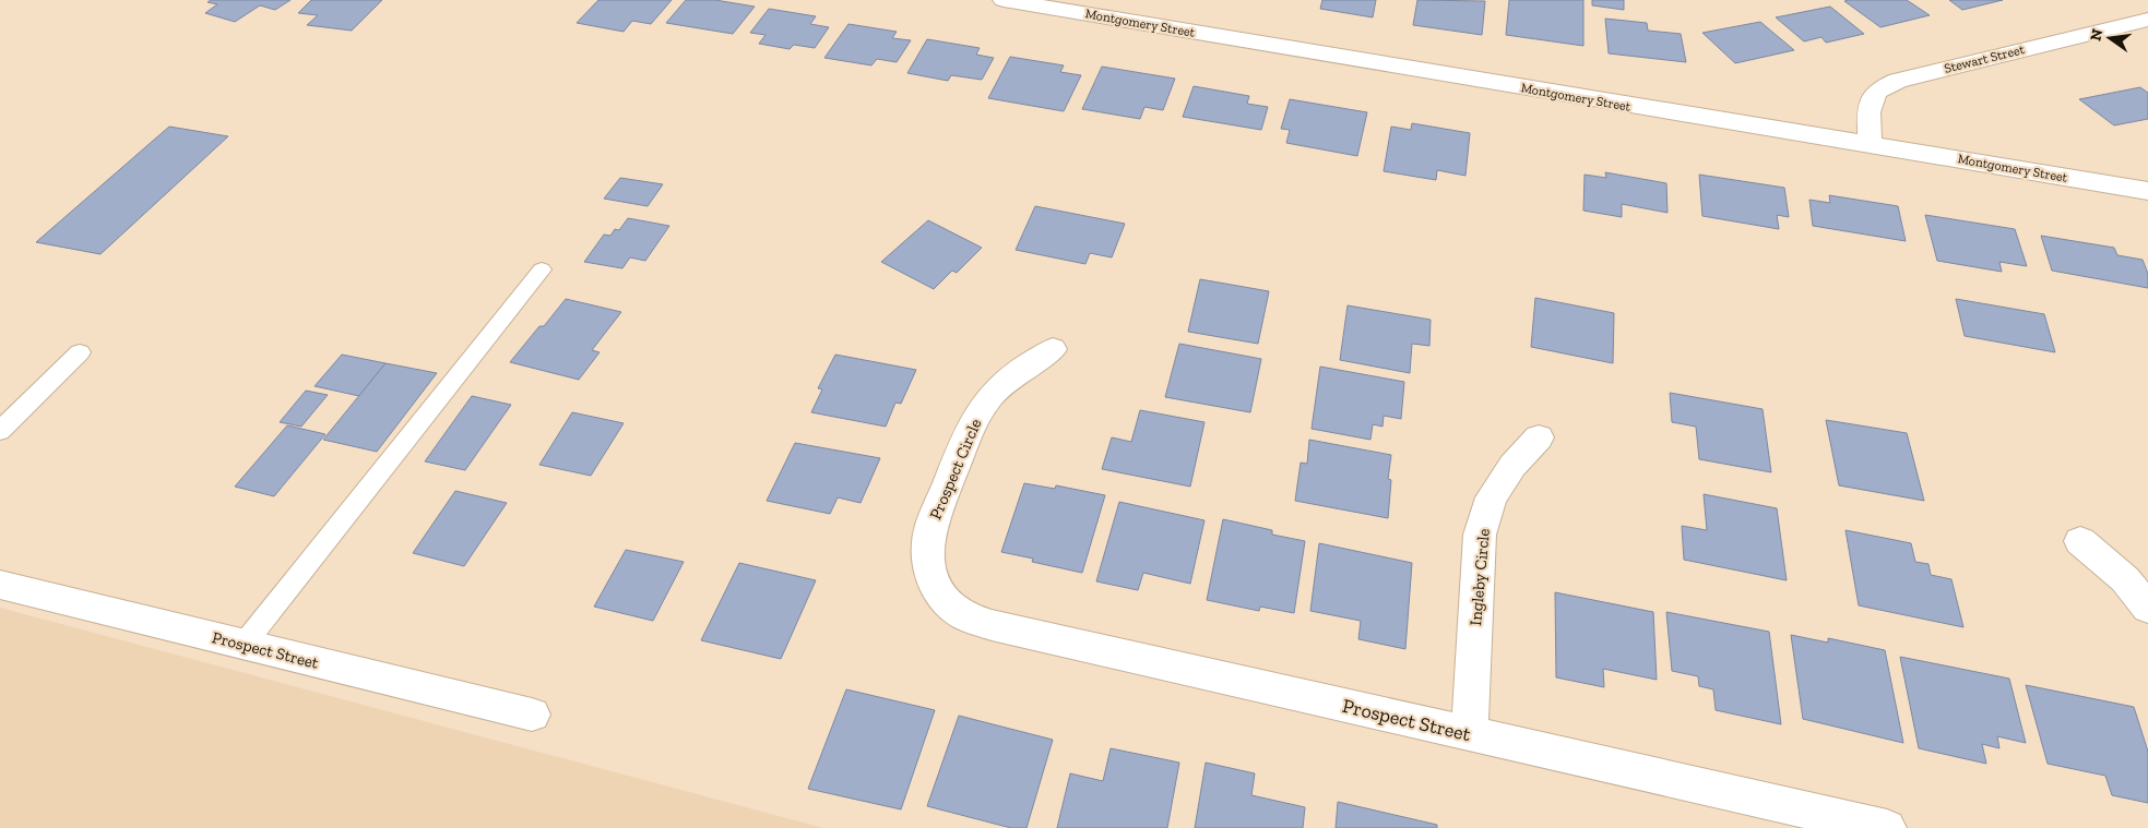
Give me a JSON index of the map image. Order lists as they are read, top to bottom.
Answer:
{
  "streets": {
    "street": [
      "Montgomery Street",
      "Stewart Street",
      "Prospect Circle",
      "Ingleby Circle",
      "Prospect Street"
    ]
  },
  "crossings": [
    ["Montgomery Street", "Stewart Street"],
    ["Prospect Circle", "Prospect Street"],
    ["Ingleby Circle", "Prospect Street"]
  ],
  "north": "left"
}
